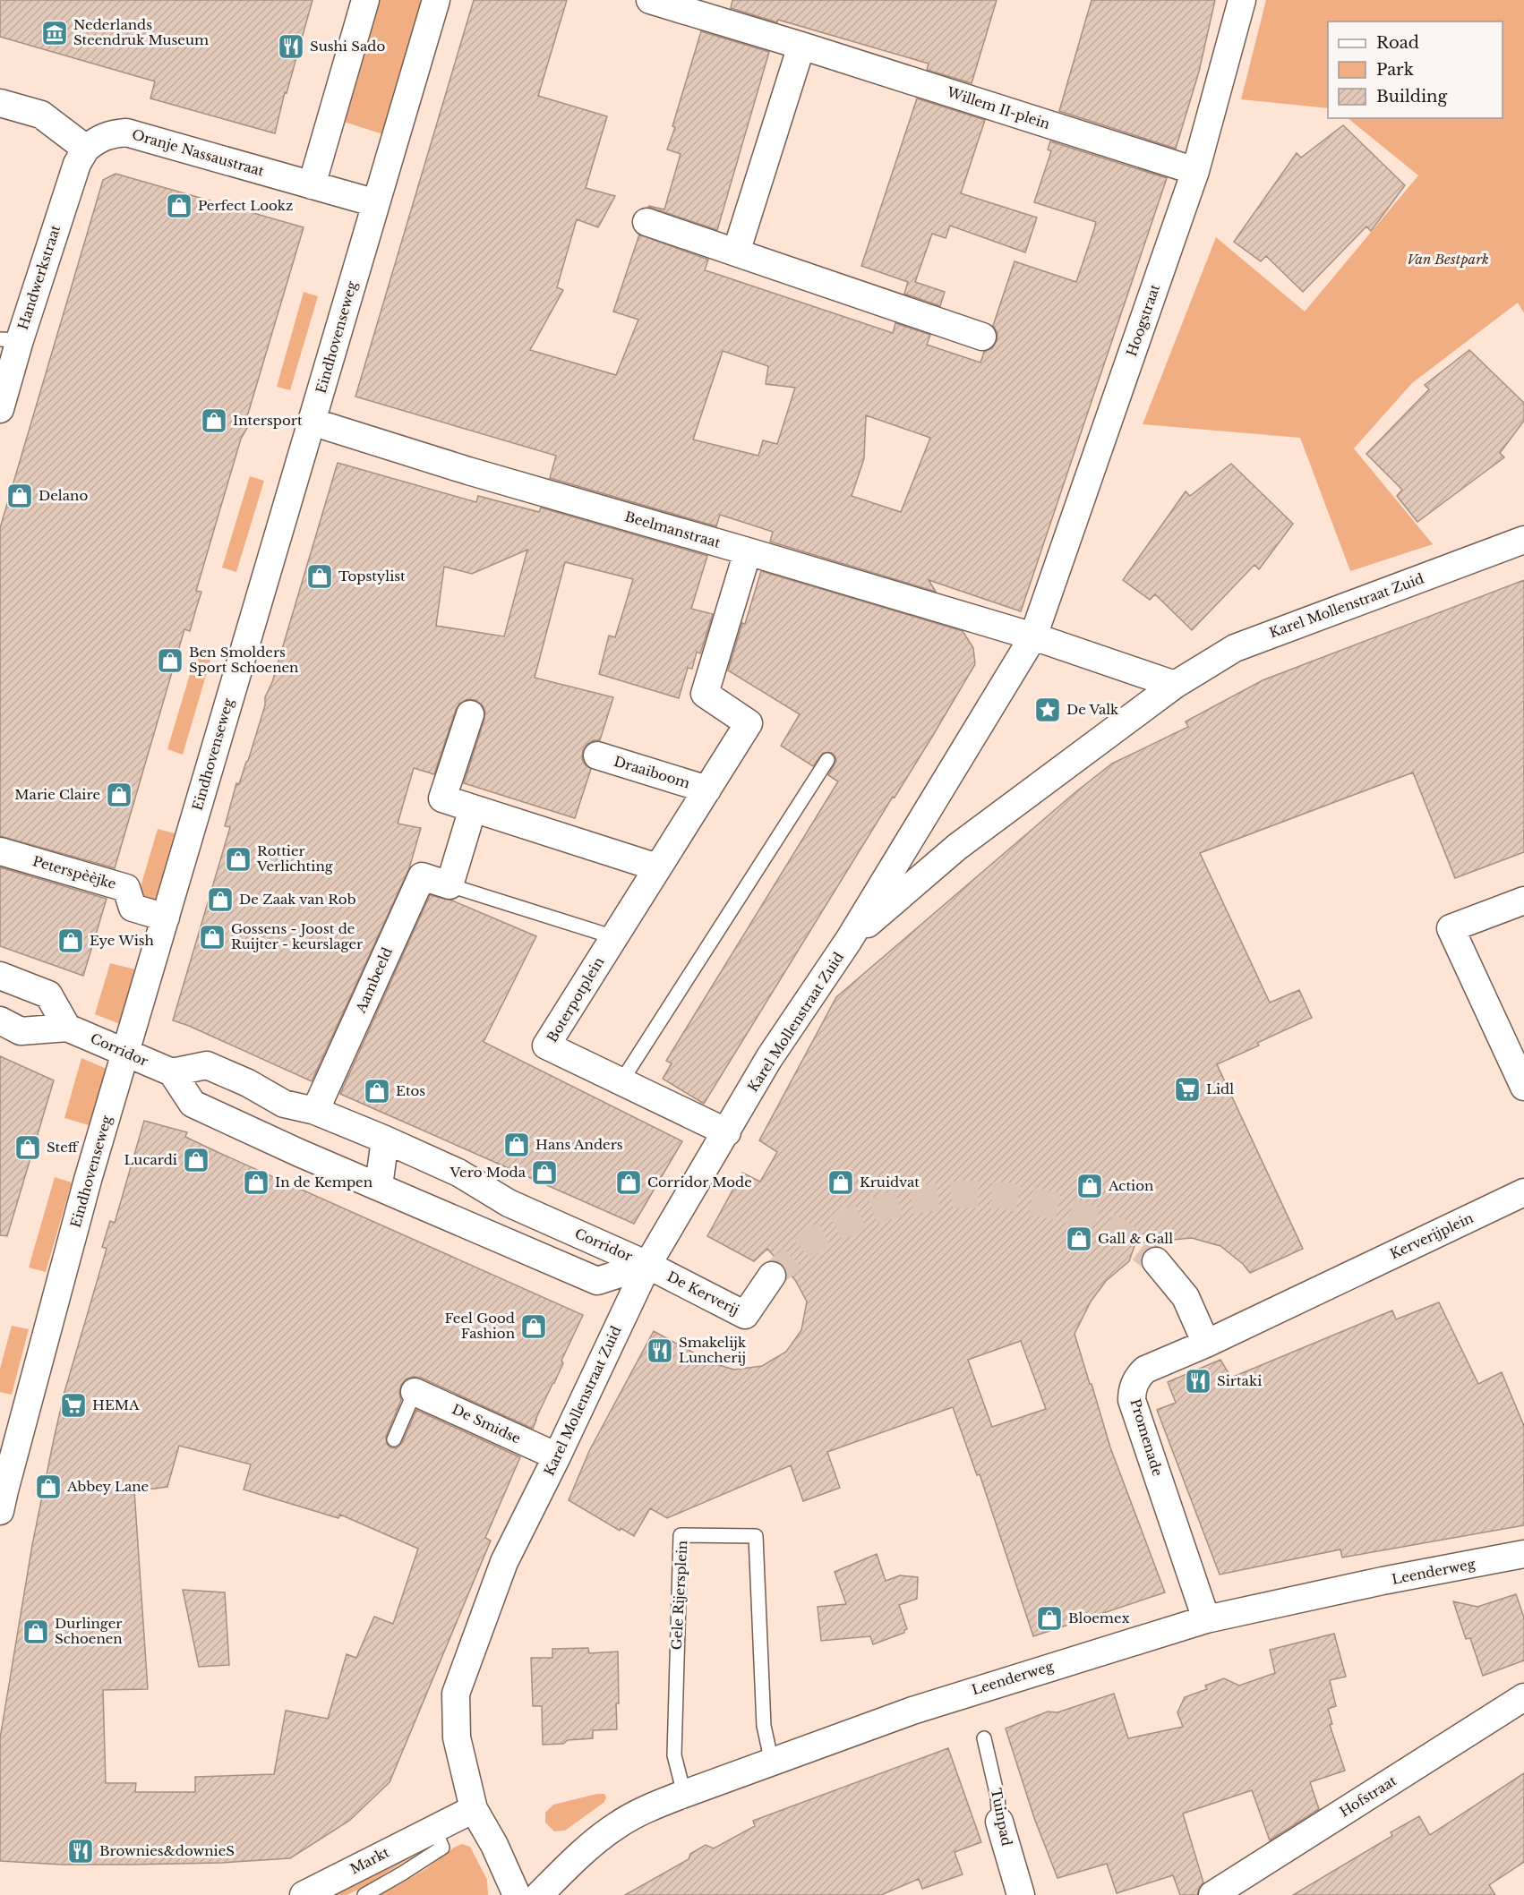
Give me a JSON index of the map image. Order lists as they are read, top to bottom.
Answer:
{
  "streets": {
    "street": [
      "Willem II-plein",
      "Oranje Nassaustraat",
      "Handwerkstraat",
      "Hoogstraat",
      "Eindhovenseweg",
      "Beelmanstraat",
      "Karel Mollenstraat Zuid",
      "Draaiboom",
      "Peterspèèjke",
      "Aambeeld",
      "Boterpotplein",
      "Corridor",
      "Kerverijplein",
      "De Kerverij",
      "De Smidse",
      "Promenade",
      "Leenderweg",
      "Hofstraat",
      "Tuinpad",
      "Markt"
    ],
    "lane": ["Gele Rijersplein"]
  },
  "crossings": [
    ["Willem II-plein", "Hoogstraat"],
    ["Oranje Nassaustraat", "Handwerkstraat"],
    ["Oranje Nassaustraat", "Eindhovenseweg"],
    ["Hoogstraat", "Beelmanstraat"],
    ["Hoogstraat", "Karel Mollenstraat Zuid"],
    ["Eindhovenseweg", "Beelmanstraat"],
    ["Eindhovenseweg", "Peterspèèjke"],
    ["Eindhovenseweg", "Corridor"],
    ["Beelmanstraat", "Karel Mollenstraat Zuid"],
    ["Beelmanstraat", "Boterpotplein"],
    ["Karel Mollenstraat Zuid", "Boterpotplein"],
    ["Karel Mollenstraat Zuid", "Corridor"],
    ["Karel Mollenstraat Zuid", "De Kerverij"],
    ["Karel Mollenstraat Zuid", "De Smidse"],
    ["Karel Mollenstraat Zuid", "Markt"],
    ["Draaiboom", "Boterpotplein"],
    ["Aambeeld", "Corridor"],
    ["Corridor", "De Kerverij"],
    ["Kerverijplein", "Promenade"],
    ["Promenade", "Leenderweg"],
    ["Leenderweg", "Gele Rijersplein"]
  ],
  "parks": ["Van Bestpark"],
  "places": {
    "museum": ["Nederlands Steendruk Museum"],
    "restaurant": [
      "Sushi Sado",
      "Smakelijk Luncherij",
      "Sirtaki",
      "Brownies&downieS"
    ],
    "shop": [
      "Perfect Lookz",
      "Intersport",
      "Delano",
      "Topstylist",
      "Ben Smolders Sport Schoenen",
      "Marie Claire",
      "Rottier Verlichting",
      "De Zaak van Rob",
      "Gossens - Joost de Ruijter - keurslager",
      "Eye Wish",
      "Etos",
      "Hans Anders",
      "Steff",
      "Lucardi",
      "Vero Moda",
      "In de Kempen",
      "Corridor Mode",
      "Kruidvat",
      "Action",
      "Gall & Gall",
      "Feel Good Fashion",
      "Abbey Lane",
      "Bloemex",
      "Durlinger Schoenen"
    ],
    "place": ["De Valk"],
    "supermarket": ["Lidl", "HEMA"]
  },
  "legend": ["Road", "Park", "Building"]
}
